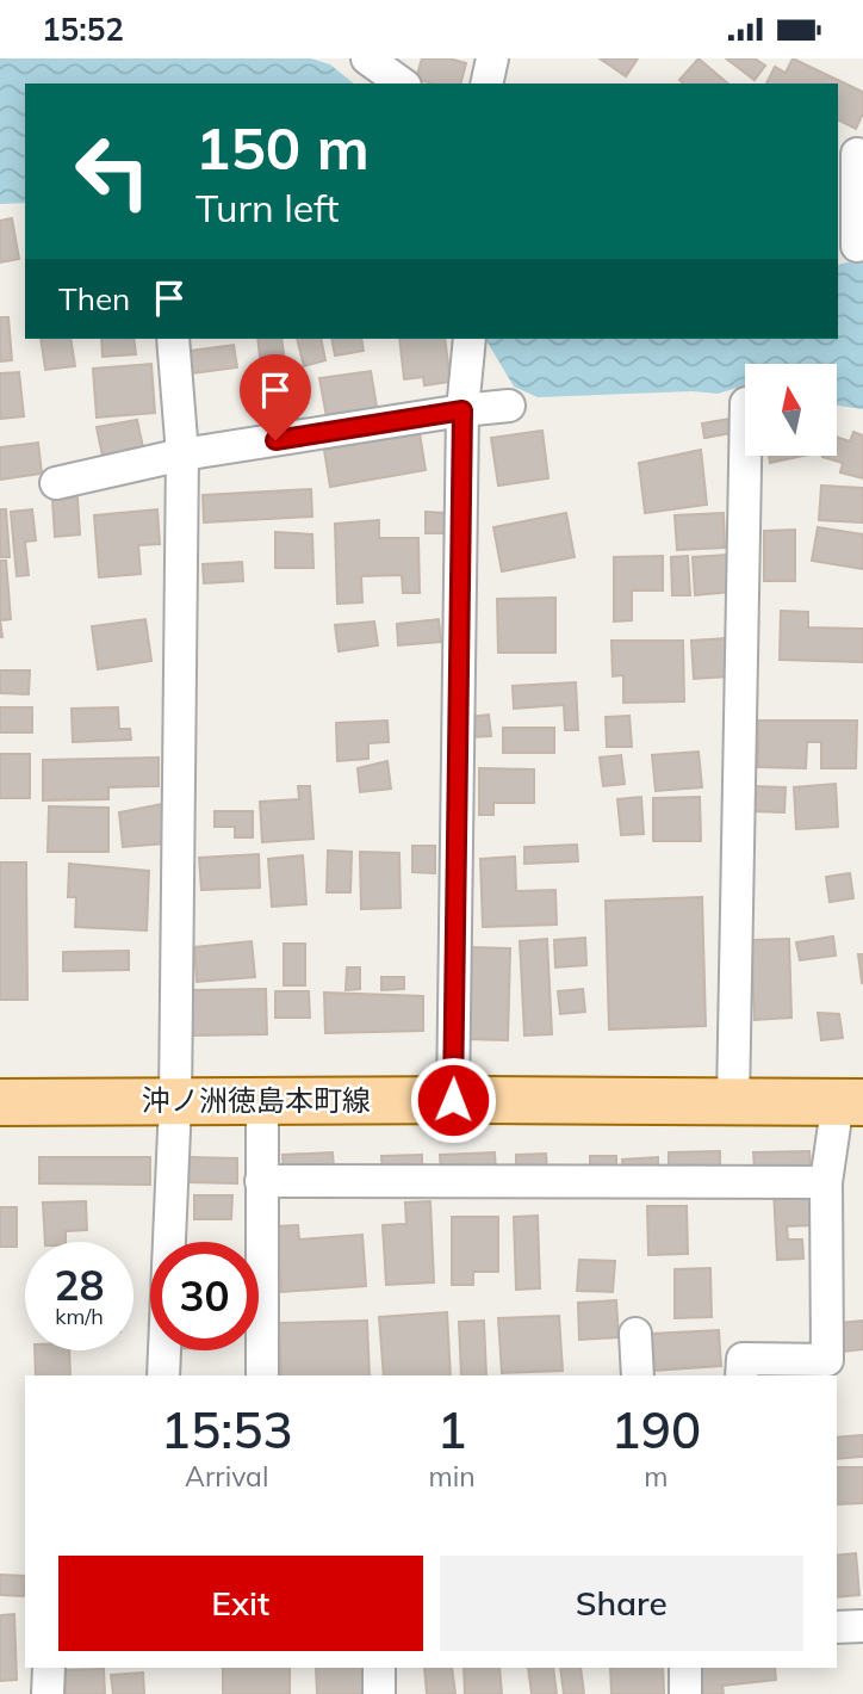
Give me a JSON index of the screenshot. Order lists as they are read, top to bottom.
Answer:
{
  "streets": {
    "main road": ["沖ノ洲徳島本町線"]
  },
  "north": "top",
  "page": {
    "status": "15:52",
    "turn": ["150 m", "Turn left"],
    "then": "Then",
    "speed": "28 km/h",
    "limit": "30",
    "eta": [
      "15:53",
      "Arrival",
      "1",
      "min",
      "190",
      "m"
    ],
    "buttons": ["Exit", "Share"]
  }
}
